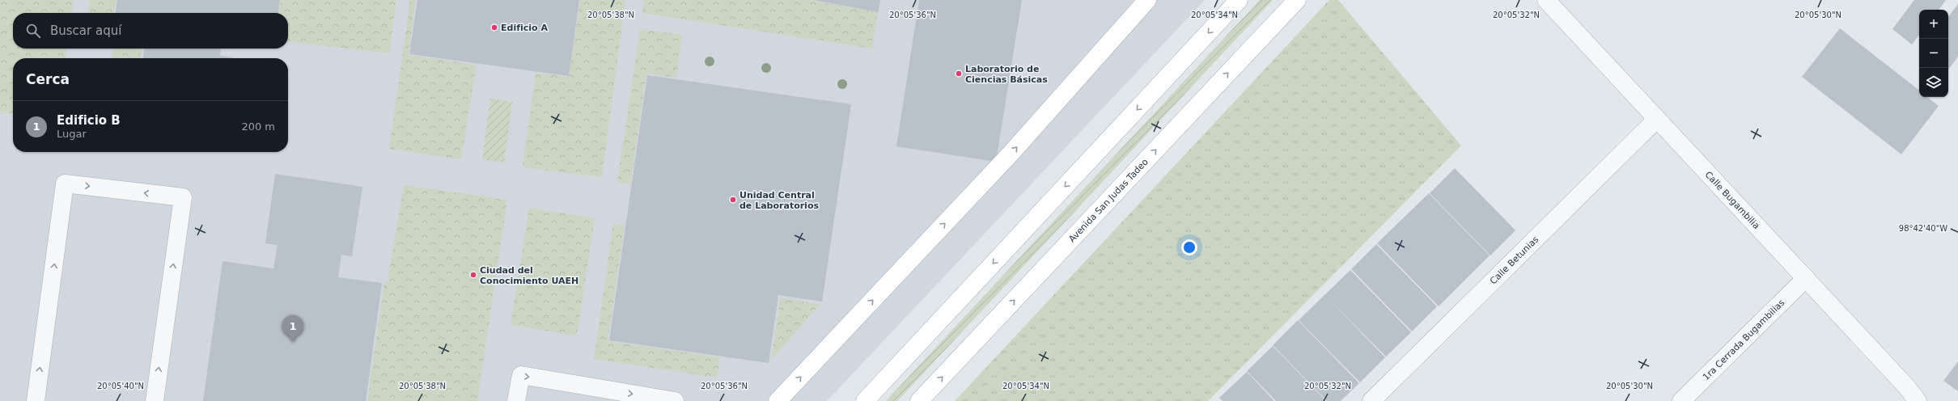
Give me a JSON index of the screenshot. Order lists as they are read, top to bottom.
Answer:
{
  "streets": {
    "street": [
      "Calle Bugambilia",
      "Avenida San Judas Tadeo",
      "Calle Betunias",
      "1ra Cerrada Bugambilias"
    ]
  },
  "crossings": [
    ["Calle Bugambilia", "Calle Betunias"],
    ["Calle Bugambilia", "1ra Cerrada Bugambilias"]
  ],
  "places": [
    "Edificio A",
    "Laboratorio de Ciencias Básicas",
    "Unidad Central de Laboratorios",
    "Ciudad del Conocimiento UAEH"
  ],
  "page": {
    "map_buttons": ["+", "−"],
    "search": "Buscar aquí",
    "heading": "Cerca",
    "list": [
      {
        "mark": "1",
        "name": "Edificio B",
        "note": "Lugar",
        "value": "200 m"
      }
    ],
    "pins": "1"
  },
  "coordinates": [
    "20°05'38\"N",
    "20°05'36\"N",
    "20°05'34\"N",
    "20°05'32\"N",
    "20°05'30\"N",
    "98°42'40\"W",
    "20°05'40\"N"
  ]
}
